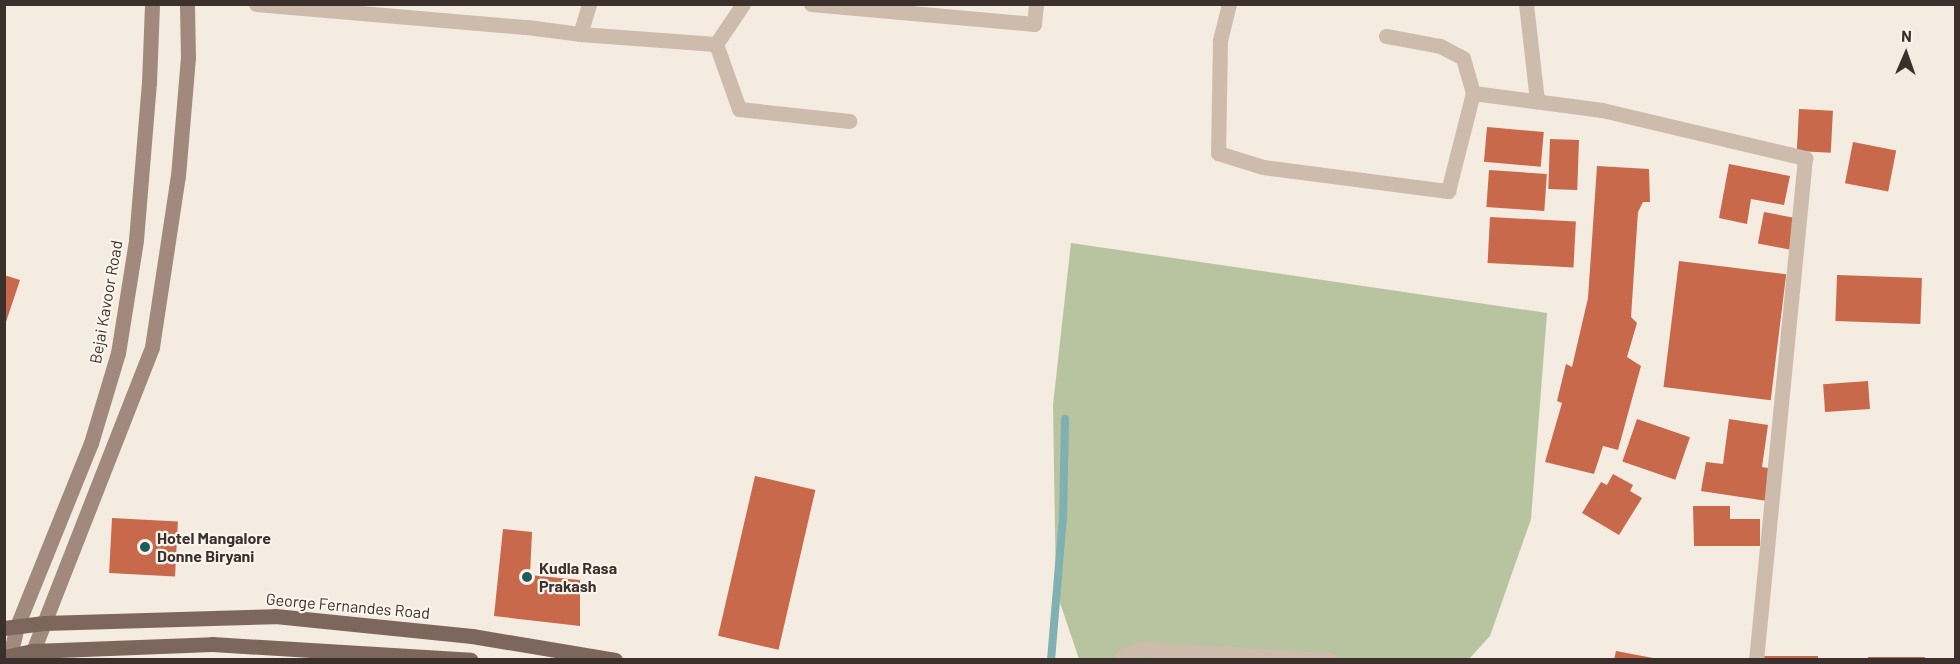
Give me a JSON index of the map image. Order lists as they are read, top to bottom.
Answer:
{
  "streets": {
    "main road": ["Bejai Kavoor Road", "George Fernandes Road"]
  },
  "crossings": [
    ["Bejai Kavoor Road", "George Fernandes Road"]
  ],
  "places": ["Hotel Mangalore Donne Biryani", "Kudla Rasa Prakash"],
  "north": "top"
}
